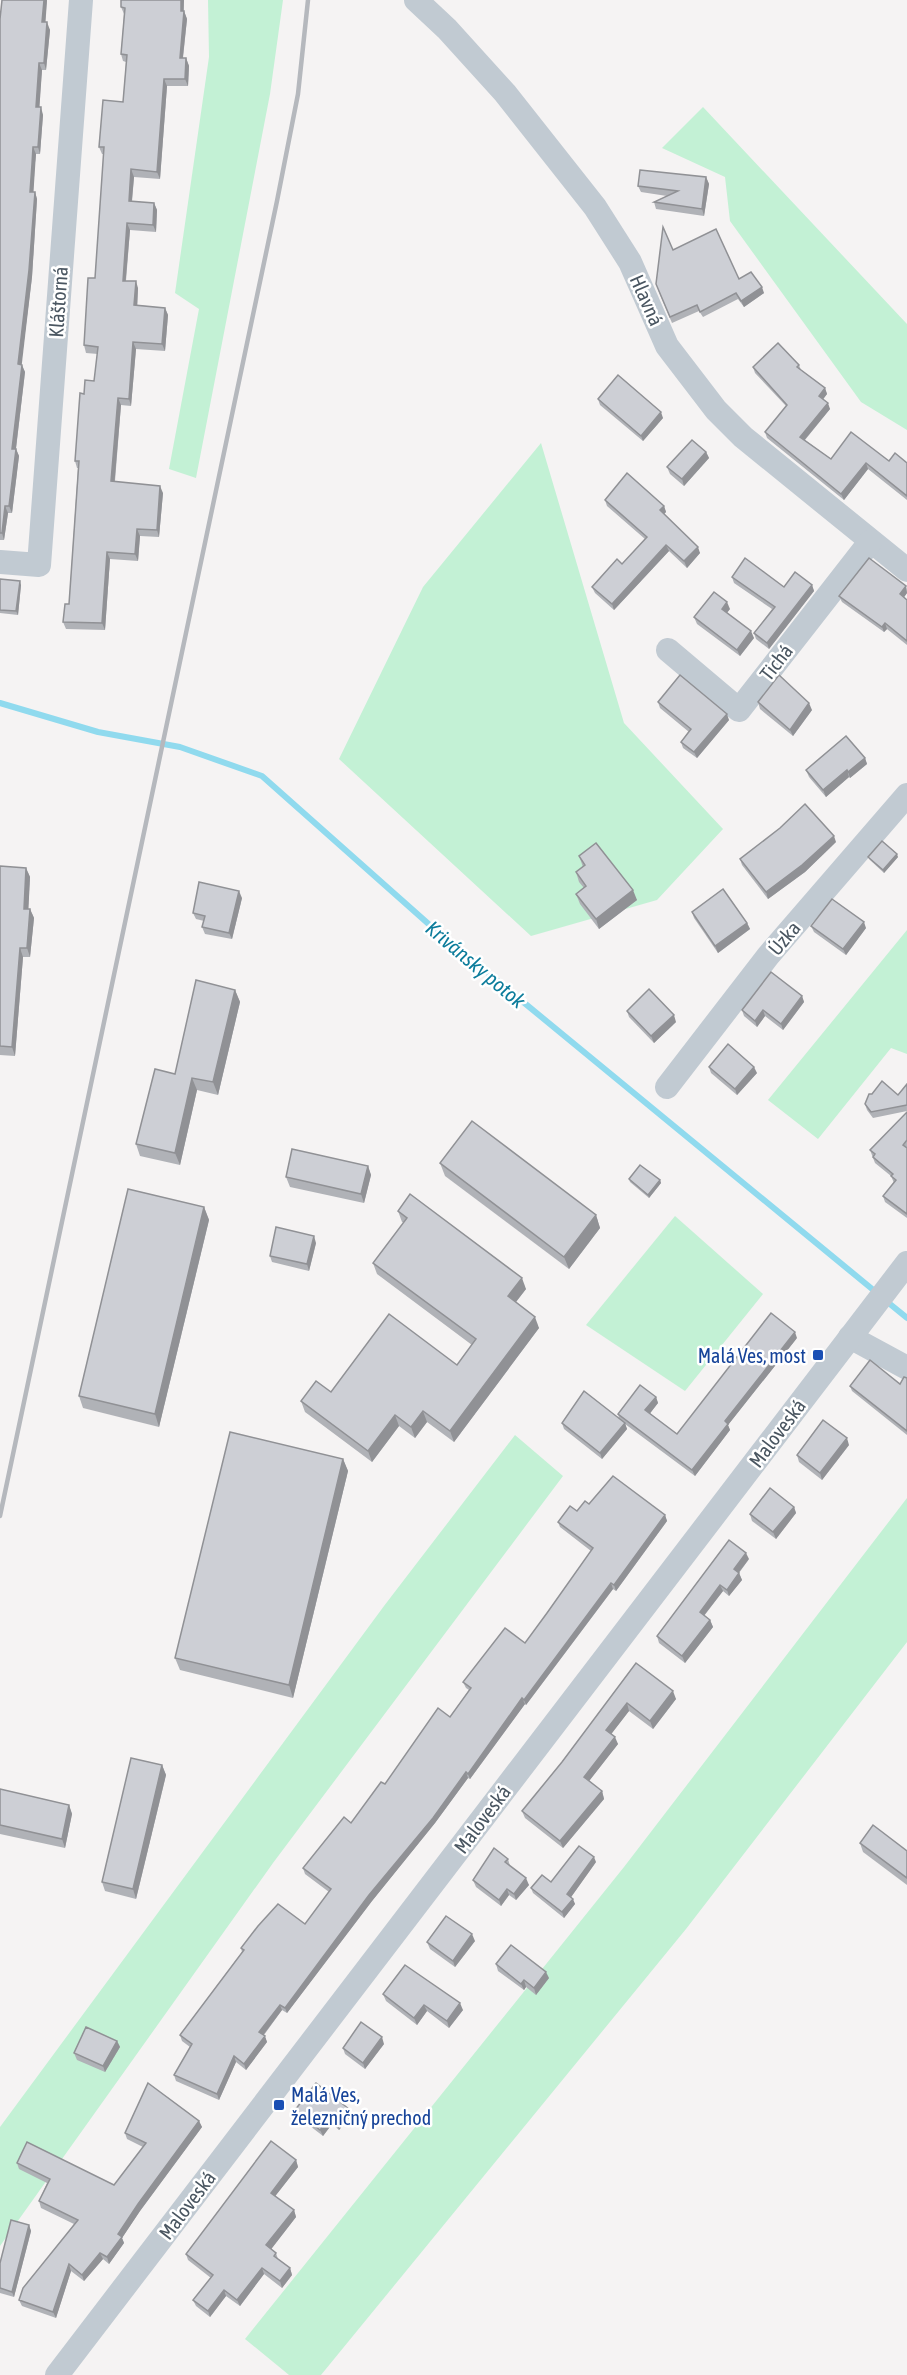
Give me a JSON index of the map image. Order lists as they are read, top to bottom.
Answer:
{
  "streets": {
    "street": [
      "Hlavná",
      "Kláštorná",
      "Tichá",
      "Úzka",
      "Maloveská"
    ]
  },
  "crossings": [
    ["Hlavná", "Tichá"]
  ],
  "water": ["Krivánsky potok"],
  "places": {
    "transit": ["Malá Ves, most", "Malá Ves, železničný prechod"]
  }
}
